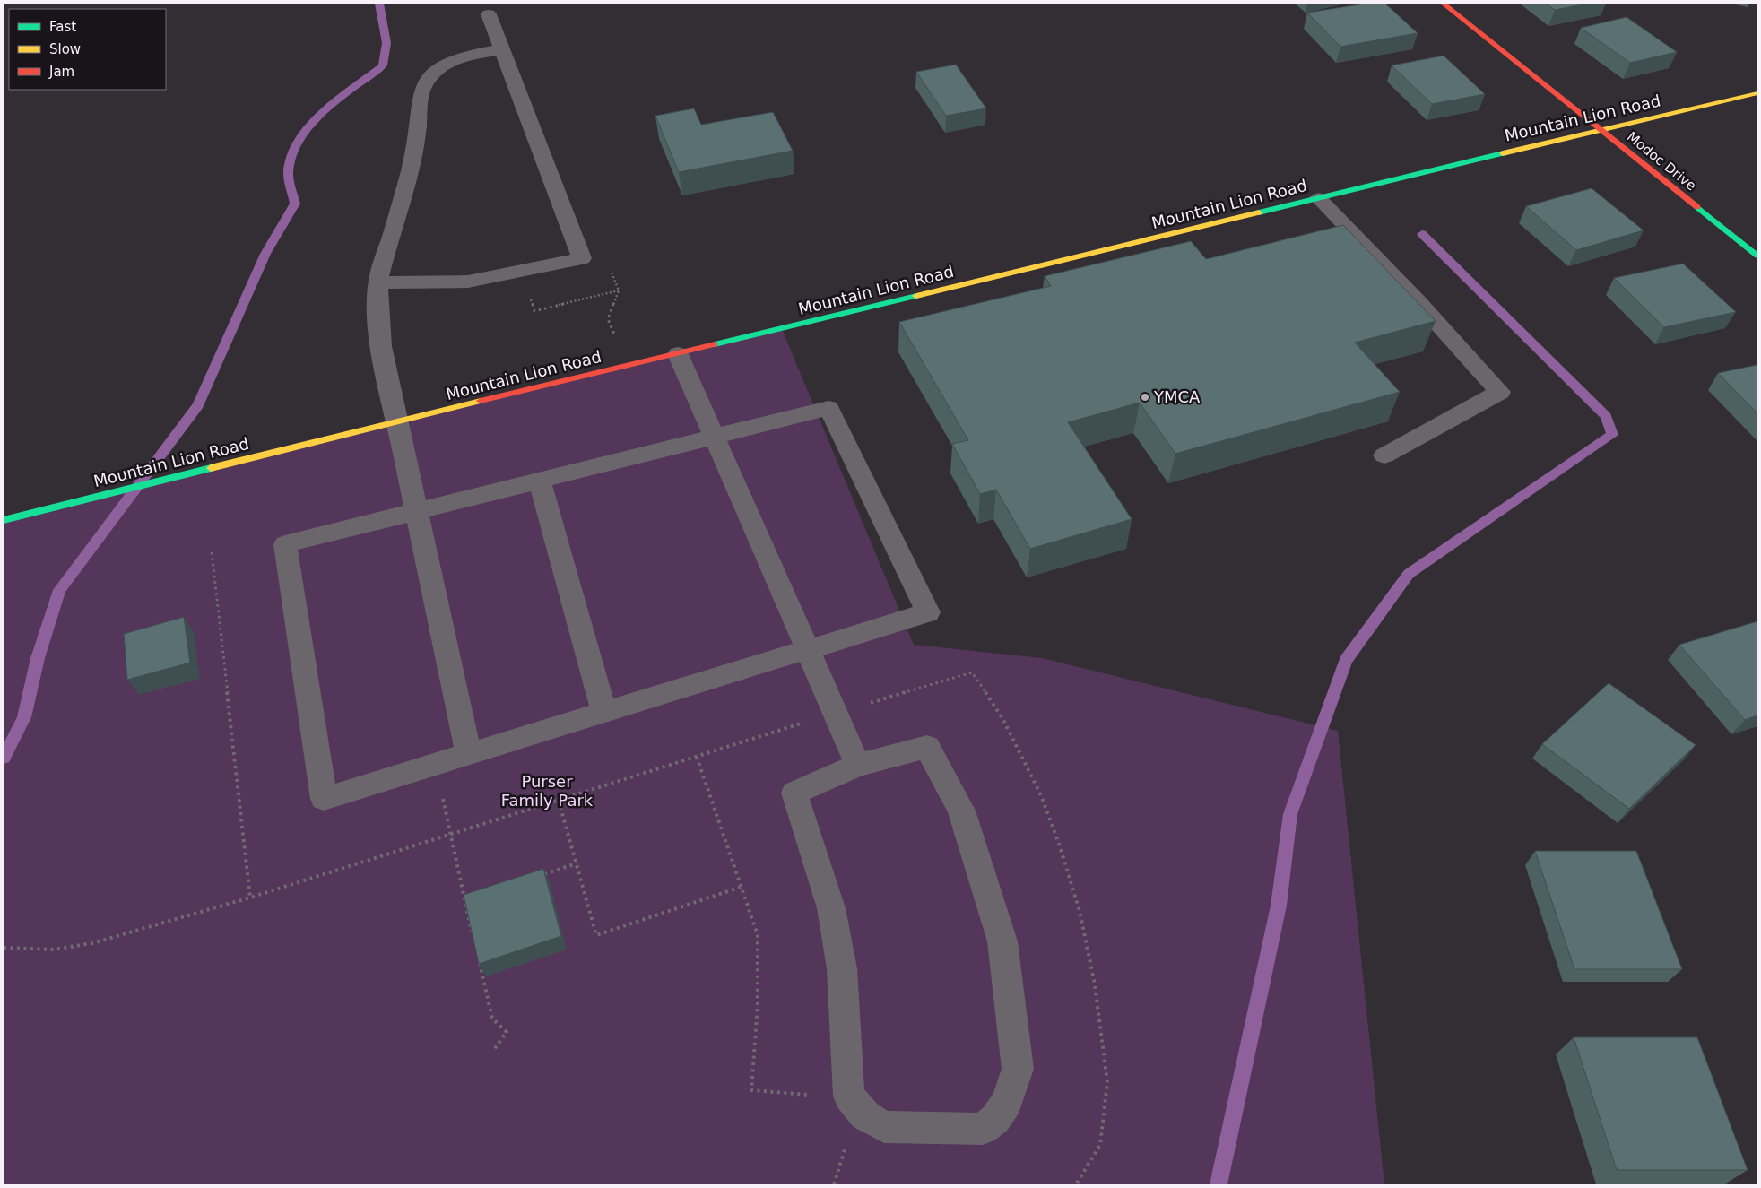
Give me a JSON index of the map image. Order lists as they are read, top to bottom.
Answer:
{
  "streets": {
    "street": ["Mountain Lion Road", "Modoc Drive"]
  },
  "crossings": [
    ["Mountain Lion Road", "Modoc Drive"]
  ],
  "parks": ["Purser Family Park"],
  "places": ["YMCA"],
  "legend": ["Fast", "Slow", "Jam"]
}
